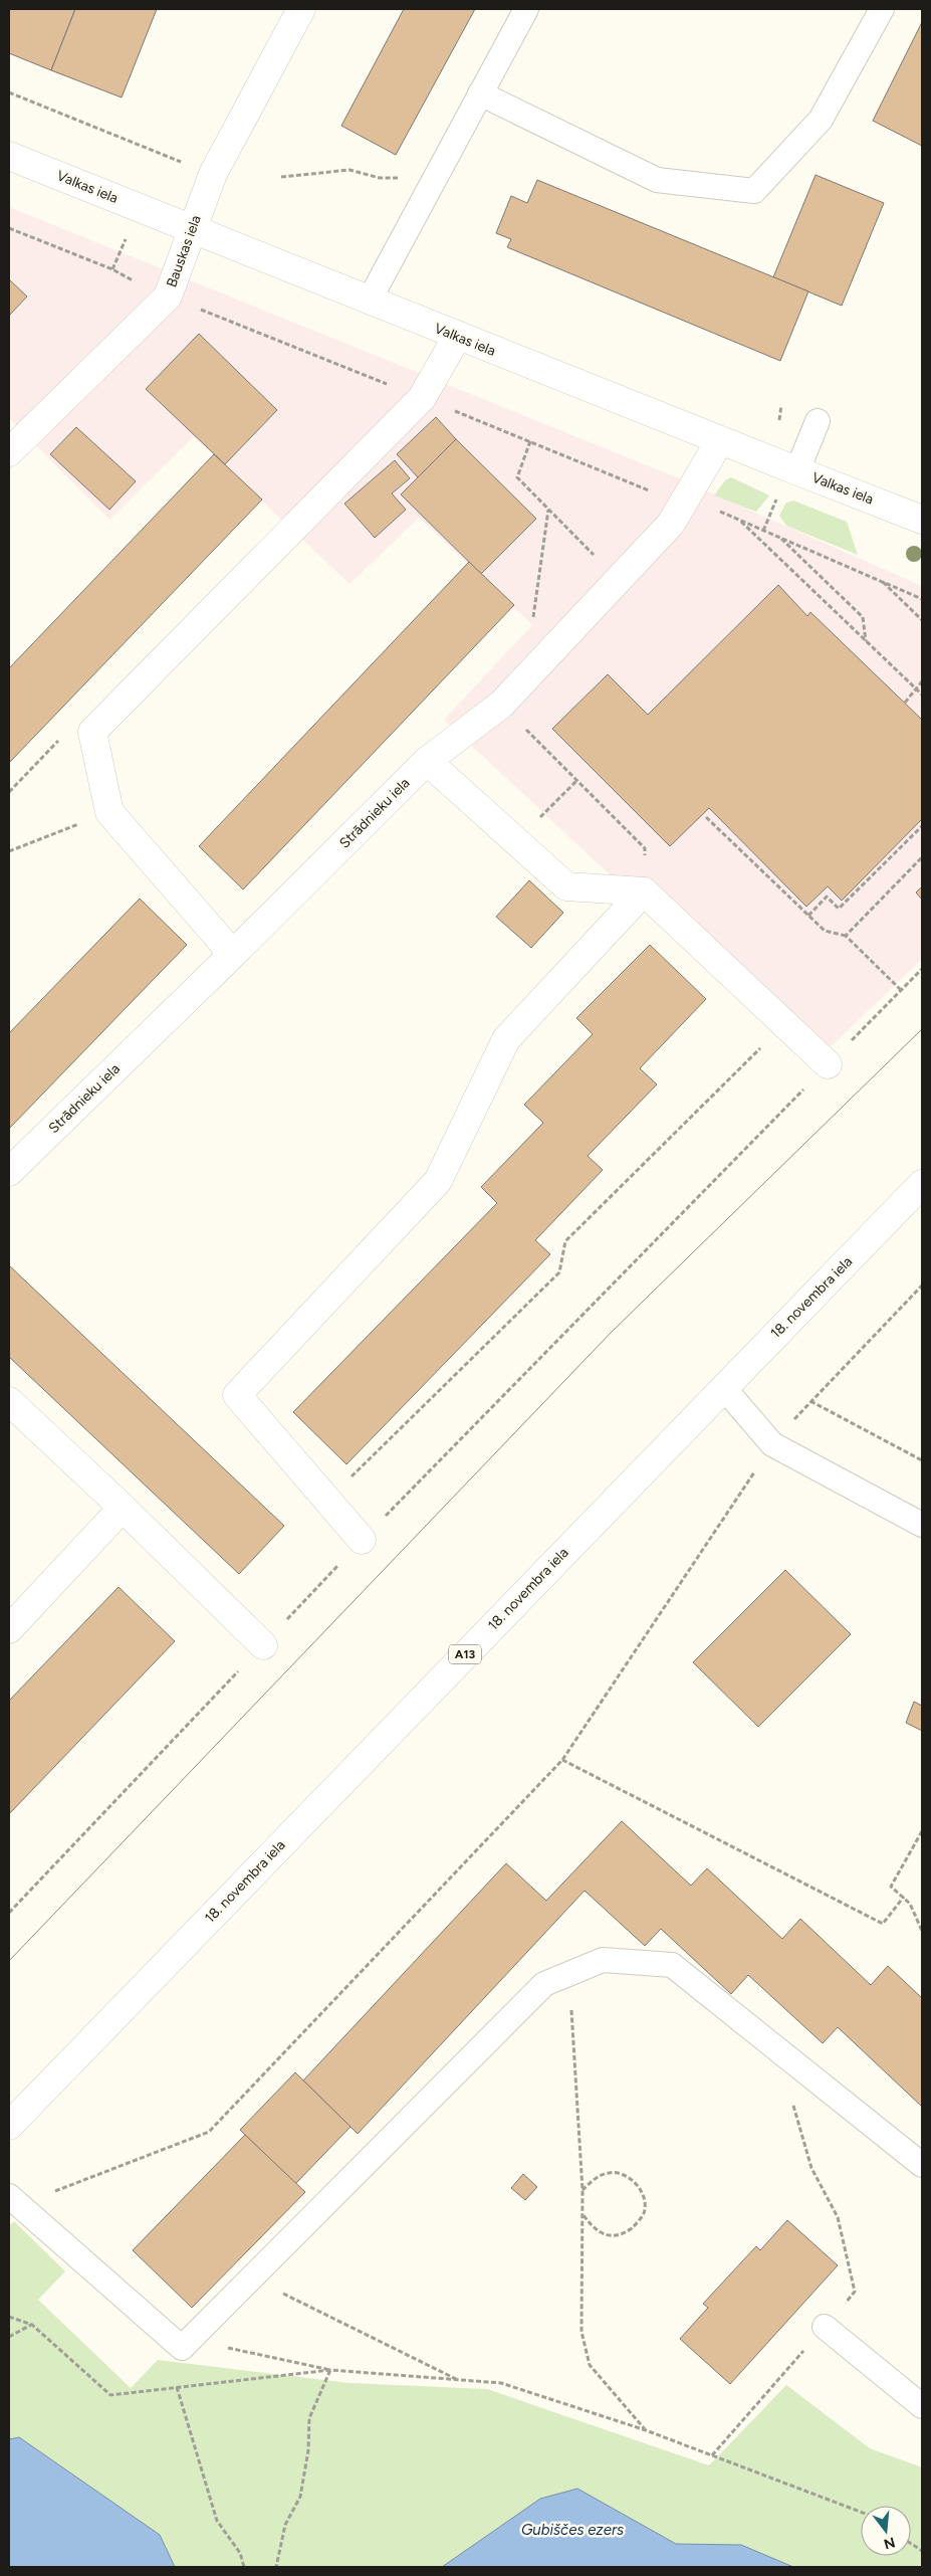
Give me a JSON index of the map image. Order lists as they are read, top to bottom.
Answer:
{
  "streets": {
    "street": [
      "Valkas iela",
      "Bauskas iela",
      "Strādnieku iela",
      "18. novembra iela",
      "A13"
    ]
  },
  "crossings": [
    ["Valkas iela", "Bauskas iela"],
    ["Valkas iela", "Strādnieku iela"]
  ],
  "water": ["Gubiščes ezers"],
  "north": "bottom"
}
